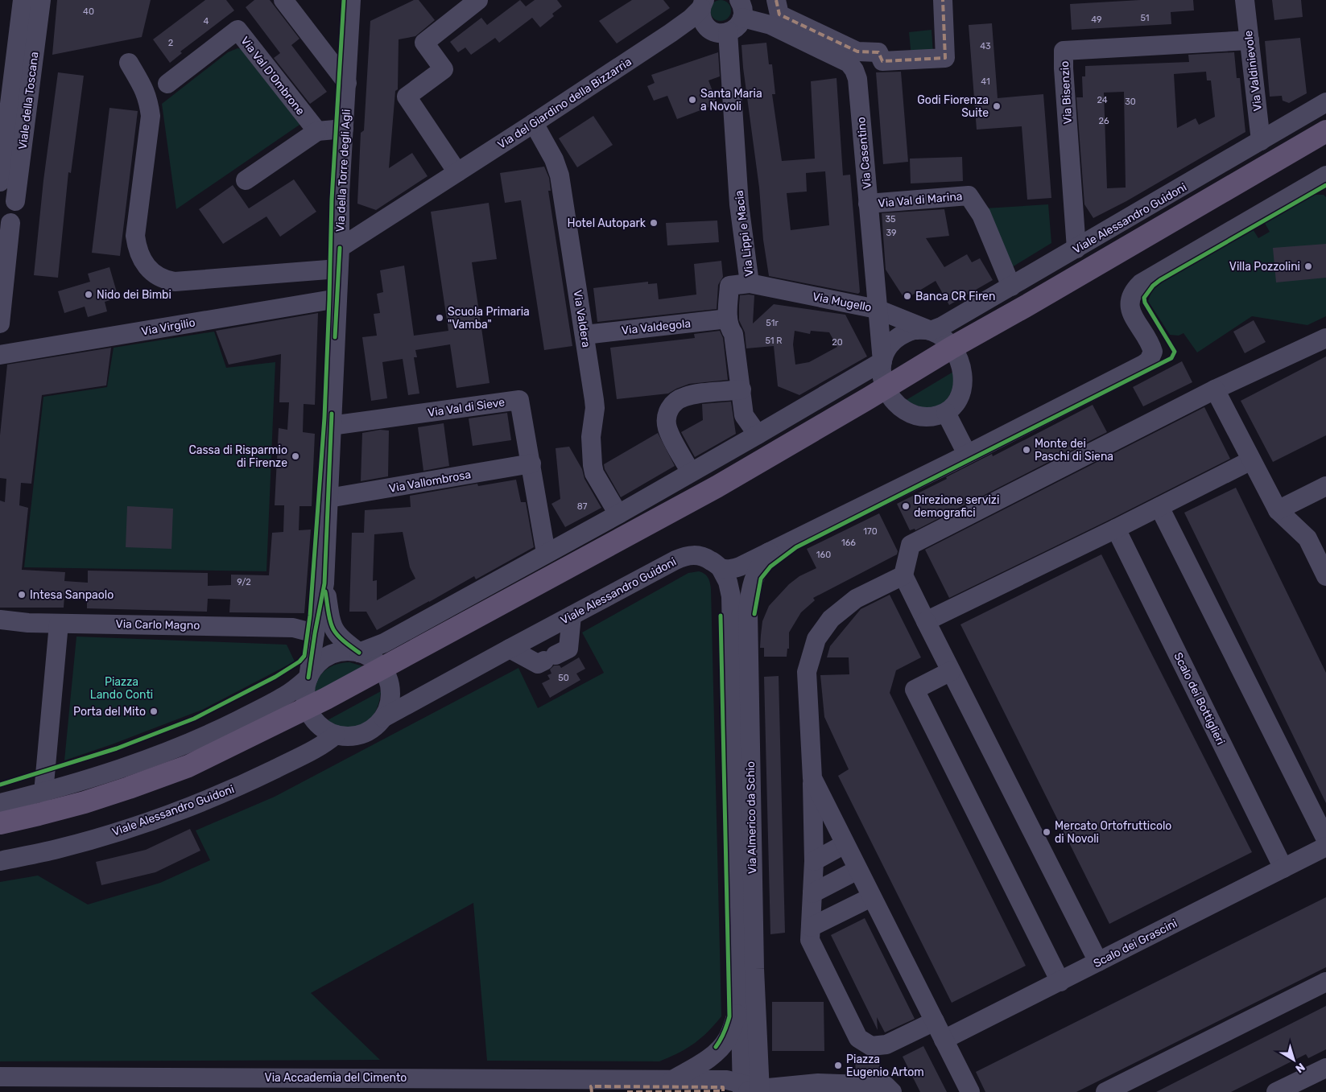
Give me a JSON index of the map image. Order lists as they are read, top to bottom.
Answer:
{
  "streets": {
    "main road": ["Viale Alessandro Guidoni"],
    "street": [
      "Via Valdinievole",
      "Via Val D'Ombrone",
      "Via Bisenzio",
      "Viale della Toscana",
      "Via del Giardino della Bizzarria",
      "Via Casentino",
      "Via della Torre degli Agli",
      "Via Val di Marina",
      "Via Lippi e Macia",
      "Via Mugello",
      "Via Valdera",
      "Via Virgilio",
      "Via Valdegola",
      "Via Val di Sieve",
      "Via Vallombrosa",
      "Via Carlo Magno",
      "Scalo dei Bottiglieri",
      "Via Almerico da Schio",
      "Scalo dei Grascini",
      "Via Accademia del Cimento"
    ]
  },
  "crossings": [
    ["Via Valdinievole", "Via Bisenzio"],
    ["Via Valdinievole", "Viale Alessandro Guidoni"],
    ["Via Bisenzio", "Viale Alessandro Guidoni"],
    ["Via del Giardino della Bizzarria", "Via della Torre degli Agli"],
    ["Via del Giardino della Bizzarria", "Via Valdera"],
    ["Via Casentino", "Via Val di Marina"],
    ["Via Casentino", "Viale Alessandro Guidoni"],
    ["Via Casentino", "Via Mugello"],
    ["Via della Torre degli Agli", "Via Virgilio"],
    ["Via della Torre degli Agli", "Via Val di Sieve"],
    ["Via della Torre degli Agli", "Via Vallombrosa"],
    ["Via della Torre degli Agli", "Via Carlo Magno"],
    ["Via Val di Marina", "Viale Alessandro Guidoni"],
    ["Viale Alessandro Guidoni", "Via Mugello"],
    ["Viale Alessandro Guidoni", "Via Almerico da Schio"],
    ["Via Lippi e Macia", "Via Mugello"],
    ["Via Lippi e Macia", "Via Valdegola"],
    ["Via Valdera", "Via Valdegola"],
    ["Via Val di Sieve", "Via Vallombrosa"],
    ["Scalo dei Bottiglieri", "Scalo dei Grascini"],
    ["Via Almerico da Schio", "Via Accademia del Cimento"]
  ],
  "parks": ["Piazza Lando Conti"],
  "places": [
    "Santa Maria a Novoli",
    "Godi Fiorenza Suite",
    "Hotel Autopark",
    "Villa Pozzolini",
    "Nido dei Bimbi",
    "Banca CR Firen",
    "Scuola Primaria \"Vamba\"",
    "Monte dei Paschi di Siena",
    "Cassa di Risparmio di Firenze",
    "Direzione servizi demografici",
    "Intesa Sanpaolo",
    "Porta del Mito",
    "Mercato Ortofrutticolo di Novoli",
    "Piazza Eugenio Artom"
  ],
  "house_numbers": [
    "40",
    "51",
    "49",
    "4",
    "2",
    "43",
    "41",
    "24",
    "30",
    "26",
    "35",
    "39",
    "51r",
    "51 R",
    "20",
    "87",
    "170",
    "166",
    "160",
    "9/2",
    "50"
  ],
  "north": "bottom right"
}
